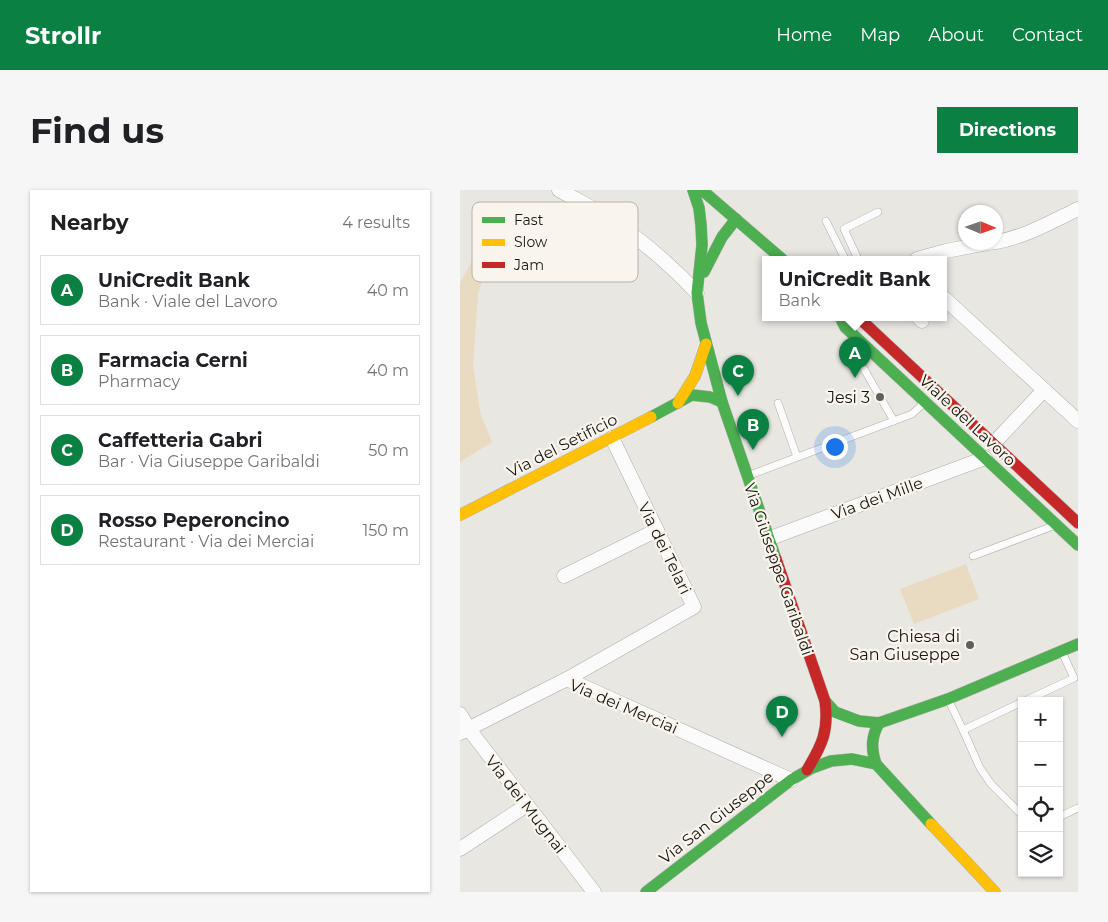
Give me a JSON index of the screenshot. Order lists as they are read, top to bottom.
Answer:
{
  "streets": {
    "main road": [
      "Viale del Lavoro",
      "Via del Setificio",
      "Via Giuseppe Garibaldi",
      "Via San Giuseppe"
    ],
    "street": [
      "Via dei Mille",
      "Via dei Telari",
      "Via dei Merciai",
      "Via dei Mugnai"
    ]
  },
  "crossings": [
    ["Viale del Lavoro", "Via dei Mille"],
    ["Via del Setificio", "Via dei Telari"],
    ["Via del Setificio", "Via Giuseppe Garibaldi"],
    ["Via dei Mille", "Via Giuseppe Garibaldi"],
    ["Via dei Telari", "Via dei Merciai"],
    ["Via Giuseppe Garibaldi", "Via San Giuseppe"],
    ["Via dei Merciai", "Via dei Mugnai"],
    ["Via dei Merciai", "Via San Giuseppe"]
  ],
  "places": ["Jesi 3", "Chiesa di San Giuseppe"],
  "legend": ["Fast", "Slow", "Jam"],
  "north": "right",
  "page": {
    "header": "Strollr",
    "nav": [
      "Home",
      "Map",
      "About",
      "Contact"
    ],
    "buttons": "Directions",
    "title": "Find us",
    "heading": ["Nearby", "4 results"],
    "list": [
      {
        "mark": "A",
        "name": "UniCredit Bank",
        "note": "Bank · Viale del Lavoro",
        "value": "40 m"
      },
      {
        "mark": "B",
        "name": "Farmacia Cerni",
        "note": "Pharmacy",
        "value": "40 m"
      },
      {
        "mark": "C",
        "name": "Caffetteria Gabri",
        "note": "Bar · Via Giuseppe Garibaldi",
        "value": "50 m"
      },
      {
        "mark": "D",
        "name": "Rosso Peperoncino",
        "note": "Restaurant · Via dei Merciai",
        "value": "150 m"
      }
    ],
    "popup": ["UniCredit Bank", "Bank"],
    "pins": [
      "A",
      "C",
      "B",
      "D"
    ],
    "map_buttons": ["+", "−"]
  }
}
